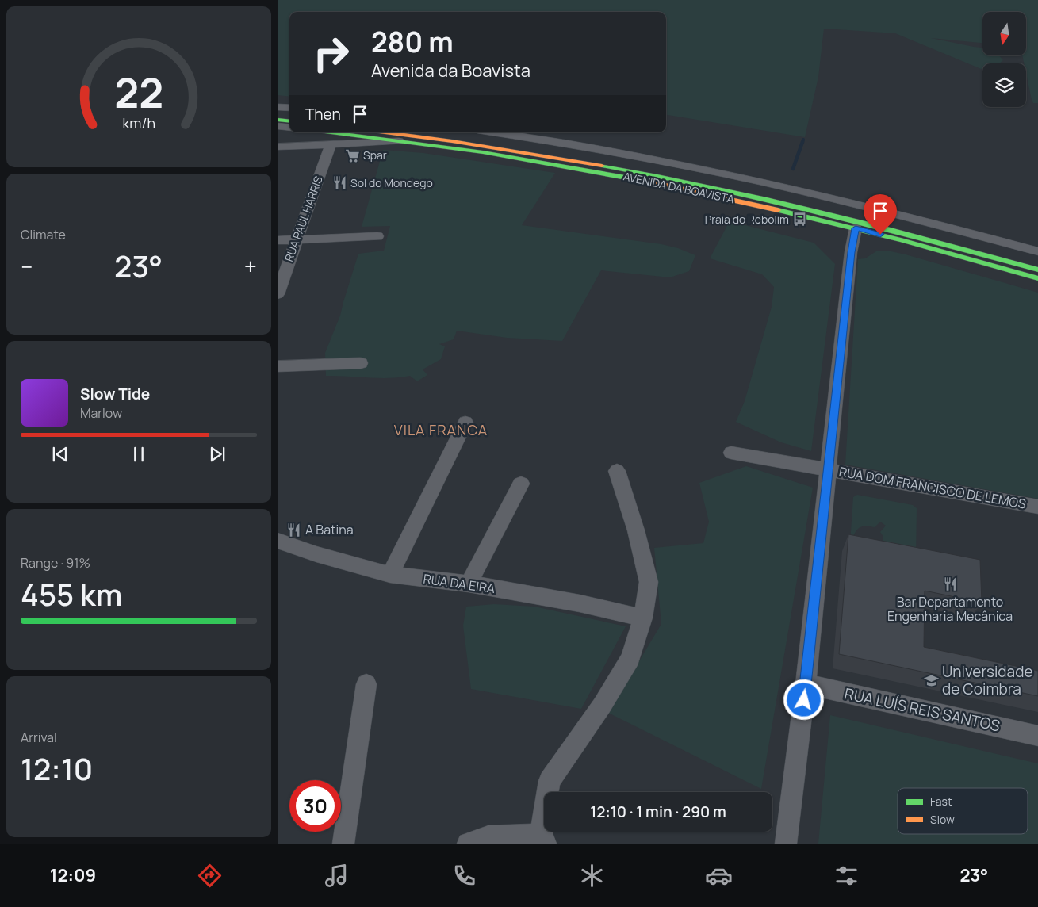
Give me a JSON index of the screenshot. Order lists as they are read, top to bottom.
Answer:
{
  "streets": {
    "main road": ["AVENIDA DA BOAVISTA"],
    "street": [
      "RUA PAUL HARRIS",
      "RUA DOM FRANCISCO DE LEMOS",
      "RUA DA EIRA",
      "RUA LUÍS REIS SANTOS"
    ]
  },
  "districts": ["VILA FRANCA"],
  "places": {
    "supermarket": ["Spar"],
    "restaurant": ["Sol do Mondego", "A Batina", "Bar Departamento Engenharia Mecânica"],
    "bus stop": ["Praia do Rebolim"],
    "school or university": ["Universidade de Coimbra"]
  },
  "legend": ["Fast", "Slow"],
  "north": "bottom",
  "page": {
    "turn": ["280 m", "Avenida da Boavista"],
    "then": "Then",
    "tile": [
      "Climate",
      ["Range · 91%", "455 km"],
      ["Arrival", "12:10"]
    ],
    "heat": ["−", "23°", "+"],
    "song": ["Slow Tide", "Marlow"],
    "limit": "30",
    "trip": "12:10 · 1 min · 290 m",
    "tabs": ["12:09", "23°"],
    "gauge": ["22", "km/h"]
  }
}
